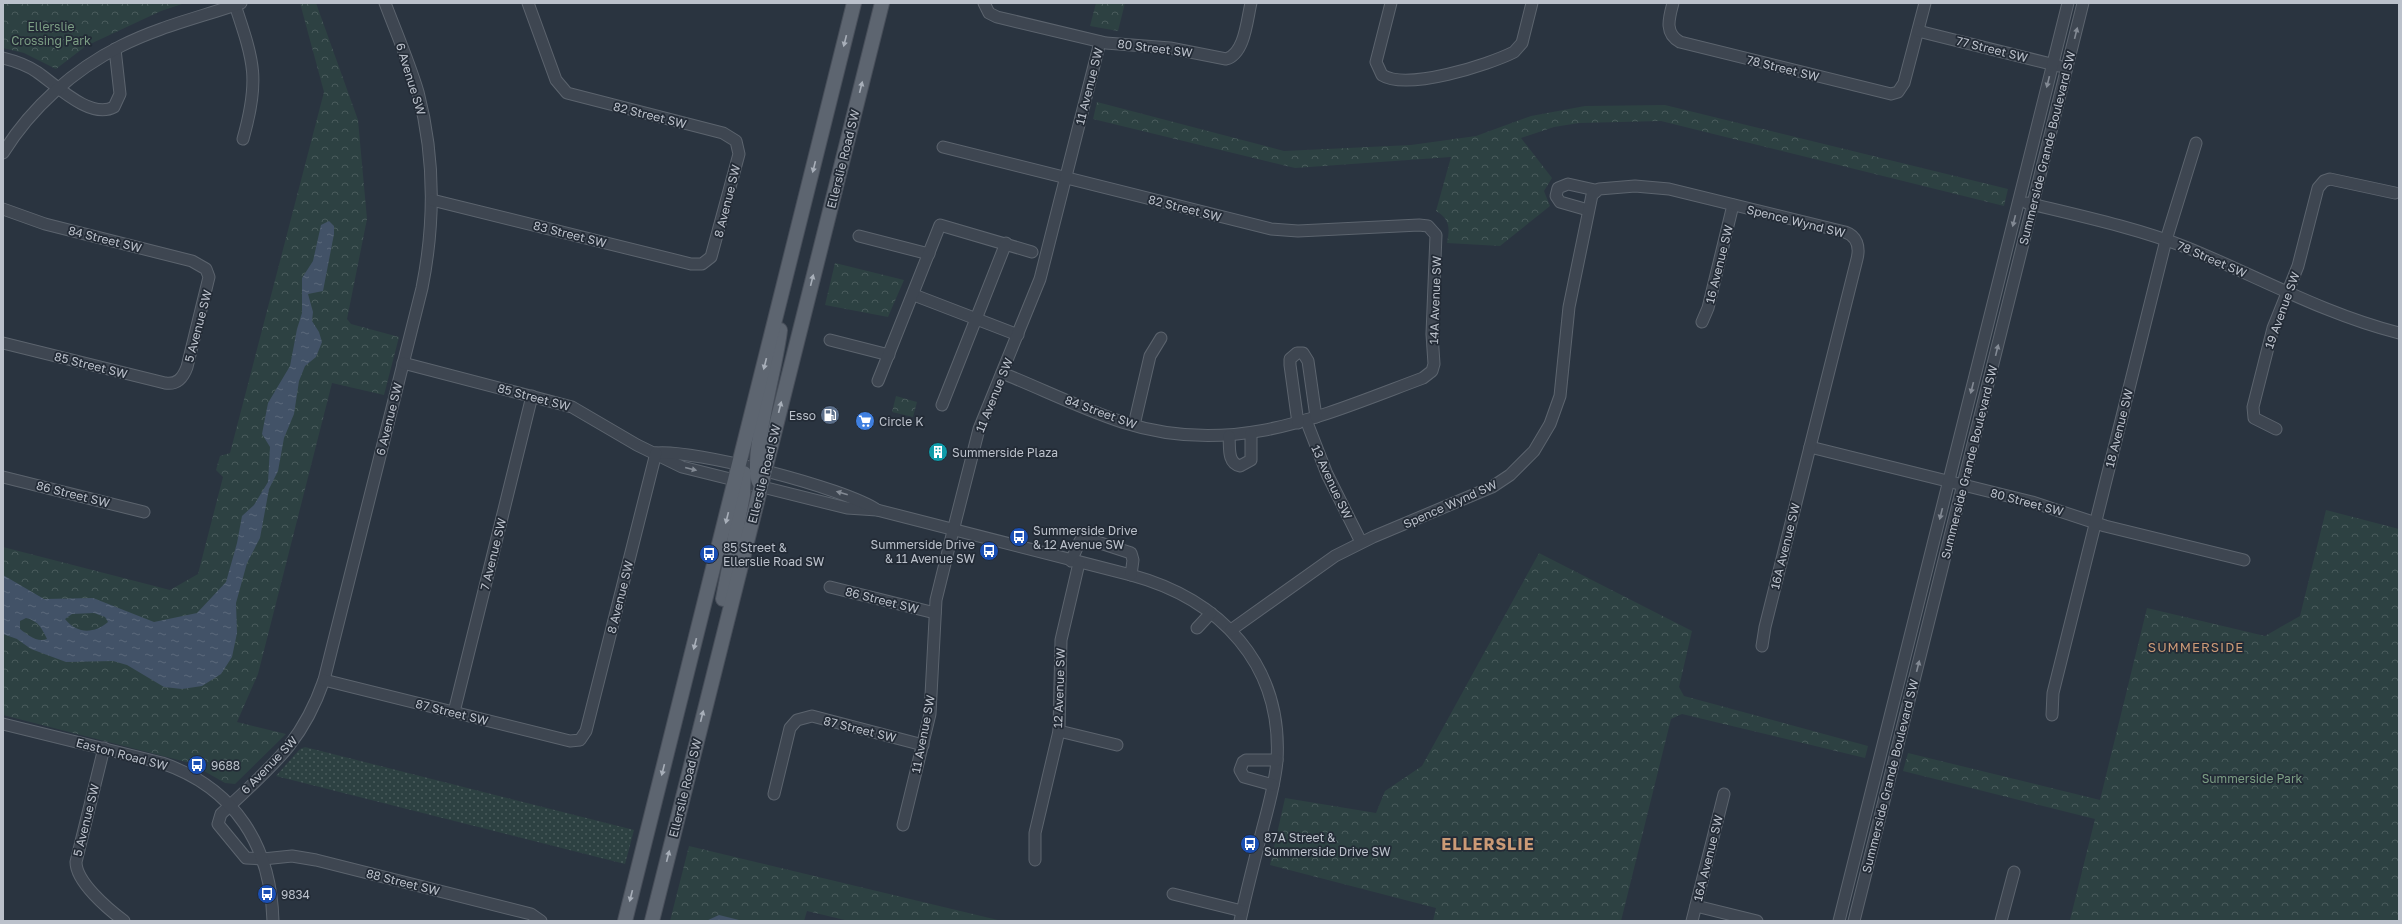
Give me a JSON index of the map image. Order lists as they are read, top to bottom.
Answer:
{
  "streets": {
    "main road": ["Ellerslie Road SW"],
    "street": [
      "80 Street SW",
      "77 Street SW",
      "78 Street SW",
      "6 Avenue SW",
      "11 Avenue SW",
      "82 Street SW",
      "Summerside Grande Boulevard SW",
      "8 Avenue SW",
      "Spence Wynd SW",
      "83 Street SW",
      "84 Street SW",
      "16 Avenue SW",
      "14A Avenue SW",
      "19 Avenue SW",
      "5 Avenue SW",
      "85 Street SW",
      "18 Avenue SW",
      "13 Avenue SW",
      "86 Street SW",
      "16A Avenue SW",
      "7 Avenue SW",
      "12 Avenue SW",
      "87 Street SW",
      "Easton Road SW",
      "88 Street SW"
    ]
  },
  "crossings": [
    ["80 Street SW", "11 Avenue SW"],
    ["80 Street SW", "Summerside Grande Boulevard SW"],
    ["80 Street SW", "Spence Wynd SW"],
    ["80 Street SW", "18 Avenue SW"],
    ["80 Street SW", "16A Avenue SW"],
    ["77 Street SW", "78 Street SW"],
    ["77 Street SW", "Summerside Grande Boulevard SW"],
    ["78 Street SW", "Summerside Grande Boulevard SW"],
    ["78 Street SW", "19 Avenue SW"],
    ["78 Street SW", "18 Avenue SW"],
    ["6 Avenue SW", "83 Street SW"],
    ["6 Avenue SW", "85 Street SW"],
    ["6 Avenue SW", "87 Street SW"],
    ["6 Avenue SW", "Easton Road SW"],
    ["11 Avenue SW", "82 Street SW"],
    ["11 Avenue SW", "84 Street SW"],
    ["11 Avenue SW", "86 Street SW"],
    ["11 Avenue SW", "87 Street SW"],
    ["82 Street SW", "8 Avenue SW"],
    ["82 Street SW", "14A Avenue SW"],
    ["Ellerslie Road SW", "85 Street SW"],
    ["8 Avenue SW", "83 Street SW"],
    ["8 Avenue SW", "85 Street SW"],
    ["8 Avenue SW", "87 Street SW"],
    ["Spence Wynd SW", "16 Avenue SW"],
    ["Spence Wynd SW", "13 Avenue SW"],
    ["Spence Wynd SW", "16A Avenue SW"],
    ["84 Street SW", "14A Avenue SW"],
    ["84 Street SW", "5 Avenue SW"],
    ["84 Street SW", "13 Avenue SW"],
    ["5 Avenue SW", "85 Street SW"],
    ["5 Avenue SW", "Easton Road SW"],
    ["85 Street SW", "7 Avenue SW"],
    ["7 Avenue SW", "87 Street SW"],
    ["Easton Road SW", "88 Street SW"]
  ],
  "districts": ["SUMMERSIDE", "ELLERSLIE"],
  "parks": ["Ellerslie Crossing Park", "Summerside Park"],
  "places": {
    "fuel station": ["Esso"],
    "supermarket": ["Circle K"],
    "building": ["Summerside Plaza"],
    "bus stop": [
      "Summerside Drive & 12 Avenue SW",
      "Summerside Drive & 11 Avenue SW",
      "85 Street & Ellerslie Road SW",
      "9688",
      "87A Street & Summerside Drive SW",
      "9834"
    ]
  }
}
